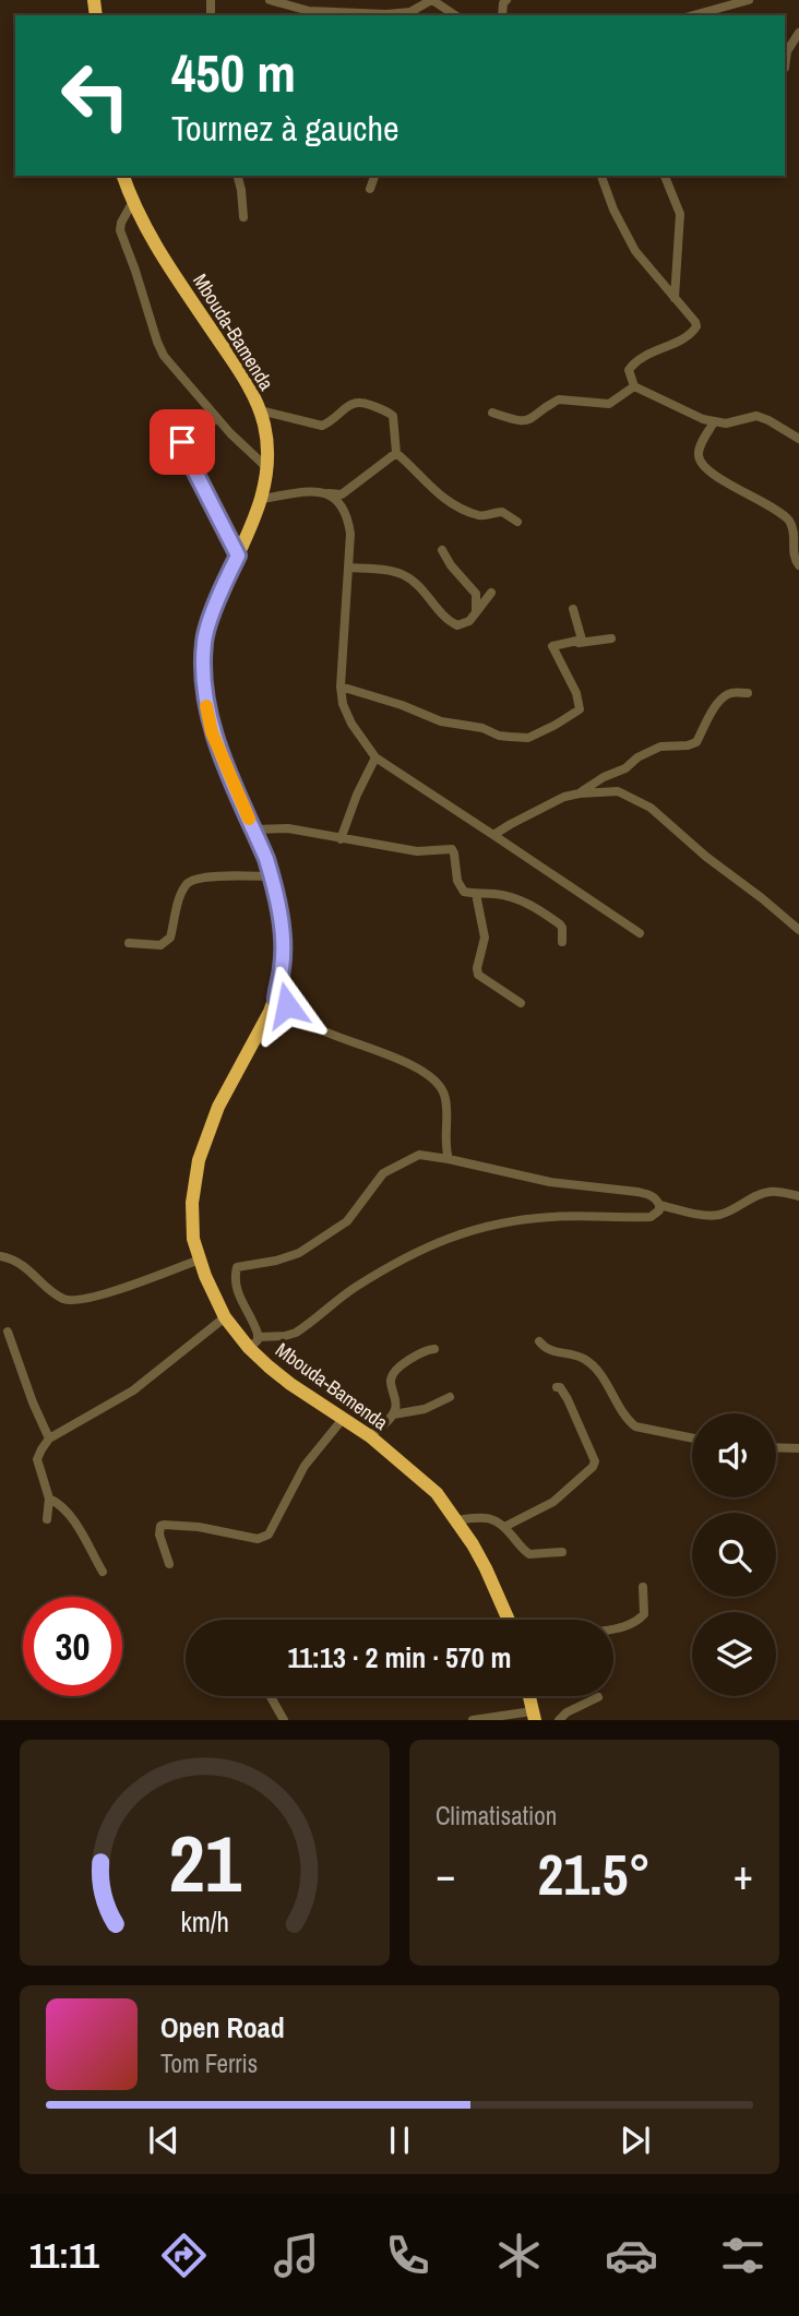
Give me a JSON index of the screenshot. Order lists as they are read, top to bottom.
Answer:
{
  "streets": {
    "highway": ["Mbouda-Bamenda"]
  },
  "page": {
    "turn": ["450 m", "Tournez à gauche"],
    "limit": "30",
    "trip": "11:13 · 2 min · 570 m",
    "tile": "Climatisation",
    "heat": ["−", "21.5°", "+"],
    "song": ["Open Road", "Tom Ferris"],
    "tabs": "11:11",
    "gauge": ["21", "km/h"]
  }
}
